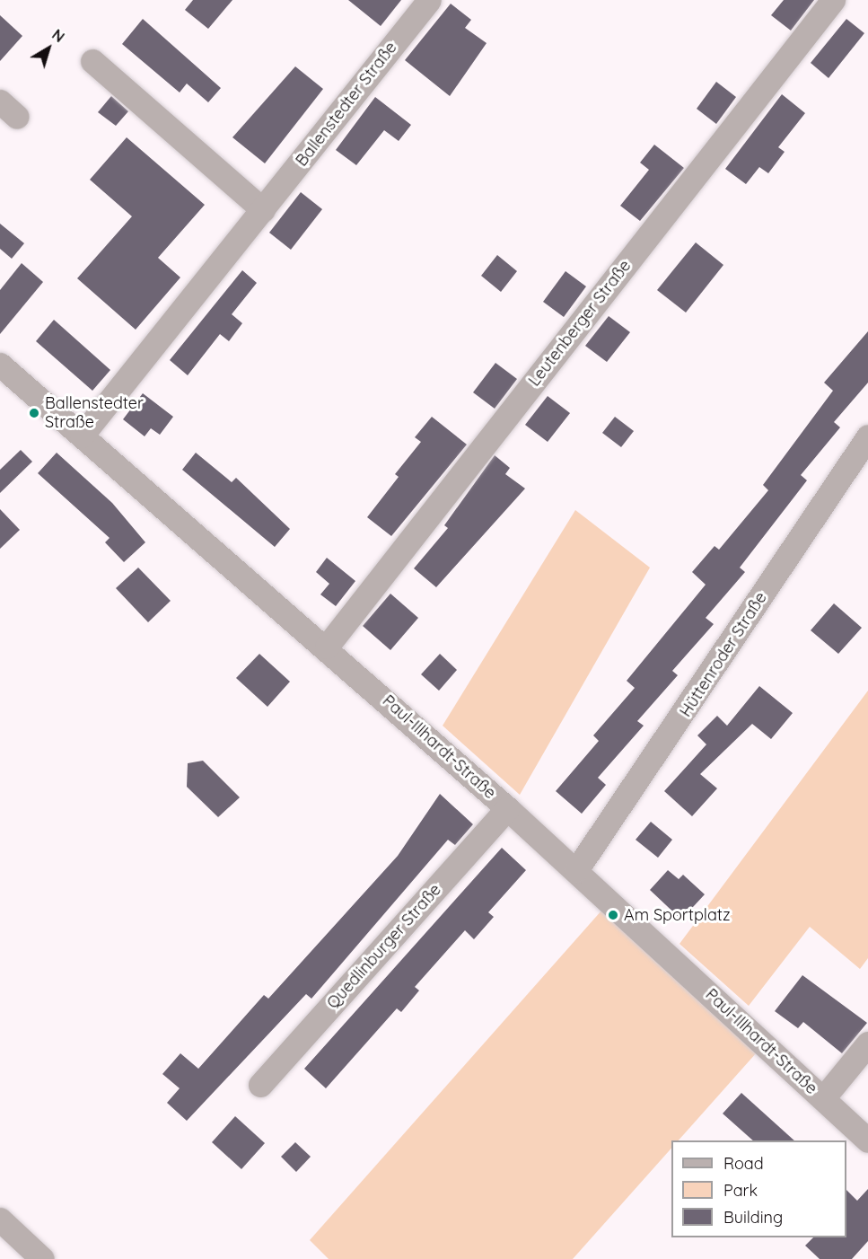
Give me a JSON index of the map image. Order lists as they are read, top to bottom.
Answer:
{
  "streets": {
    "street": [
      "Ballenstedter Straße",
      "Leutenberger Straße",
      "Hüttenroder Straße",
      "Paul-Illhardt-Straße",
      "Quedlinburger Straße"
    ]
  },
  "crossings": [
    ["Ballenstedter Straße", "Paul-Illhardt-Straße"],
    ["Leutenberger Straße", "Paul-Illhardt-Straße"],
    ["Hüttenroder Straße", "Paul-Illhardt-Straße"],
    ["Paul-Illhardt-Straße", "Quedlinburger Straße"]
  ],
  "places": ["Ballenstedter Straße", "Am Sportplatz"],
  "legend": ["Road", "Park", "Building"],
  "north": "top right"
}
